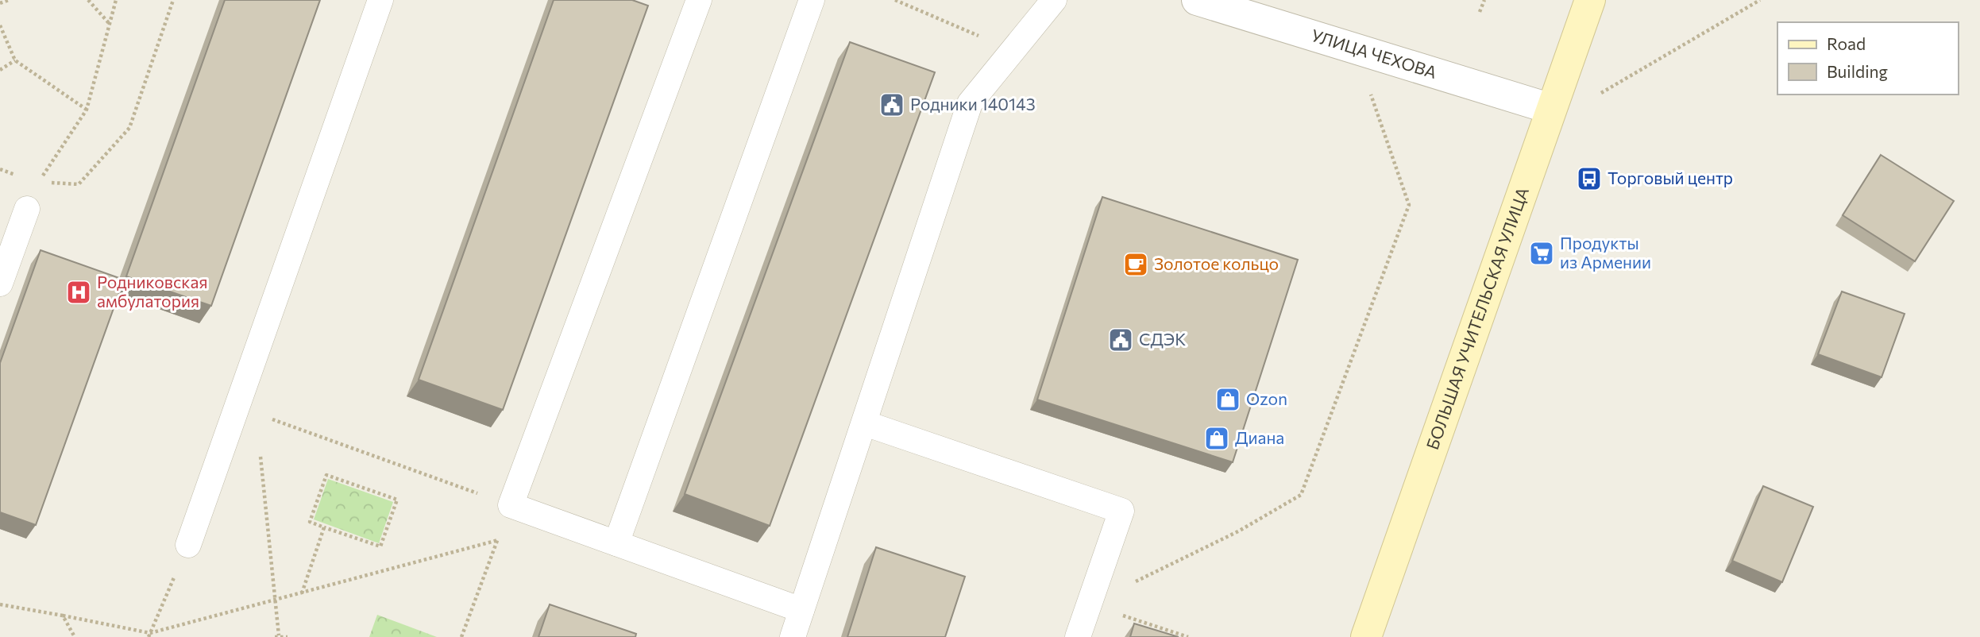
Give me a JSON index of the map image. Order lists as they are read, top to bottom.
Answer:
{
  "streets": {
    "main road": ["БОЛЬШАЯ УЧИТЕЛЬСКАЯ УЛИЦА"],
    "street": ["УЛИЦА ЧЕХОВА"]
  },
  "crossings": [
    ["УЛИЦА ЧЕХОВА", "БОЛЬШАЯ УЧИТЕЛЬСКАЯ УЛИЦА"]
  ],
  "places": {
    "public building": ["Родники 140143", "СДЭК"],
    "bus stop": ["Торговый центр"],
    "supermarket": ["Продукты из Армении"],
    "cafe": ["Золотое кольцо"],
    "hospital": ["Родниковская амбулатория"],
    "shop": ["Ozon", "Диана"]
  },
  "legend": ["Road", "Building"]
}
